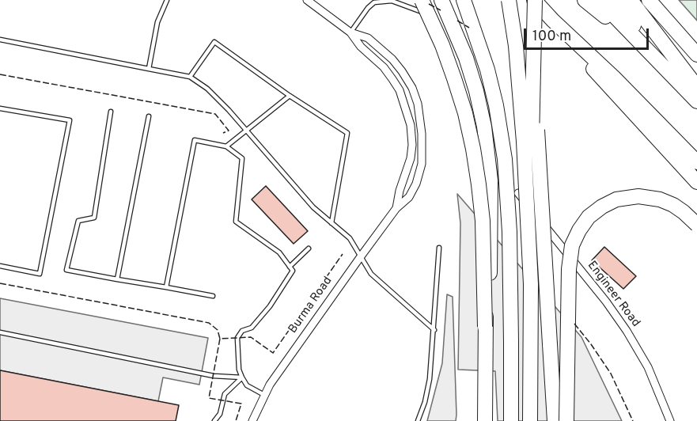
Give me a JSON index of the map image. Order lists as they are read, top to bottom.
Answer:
{
  "streets": {
    "street": ["Engineer Road", "Burma Road"]
  },
  "scale_bar": "100 m"
}
